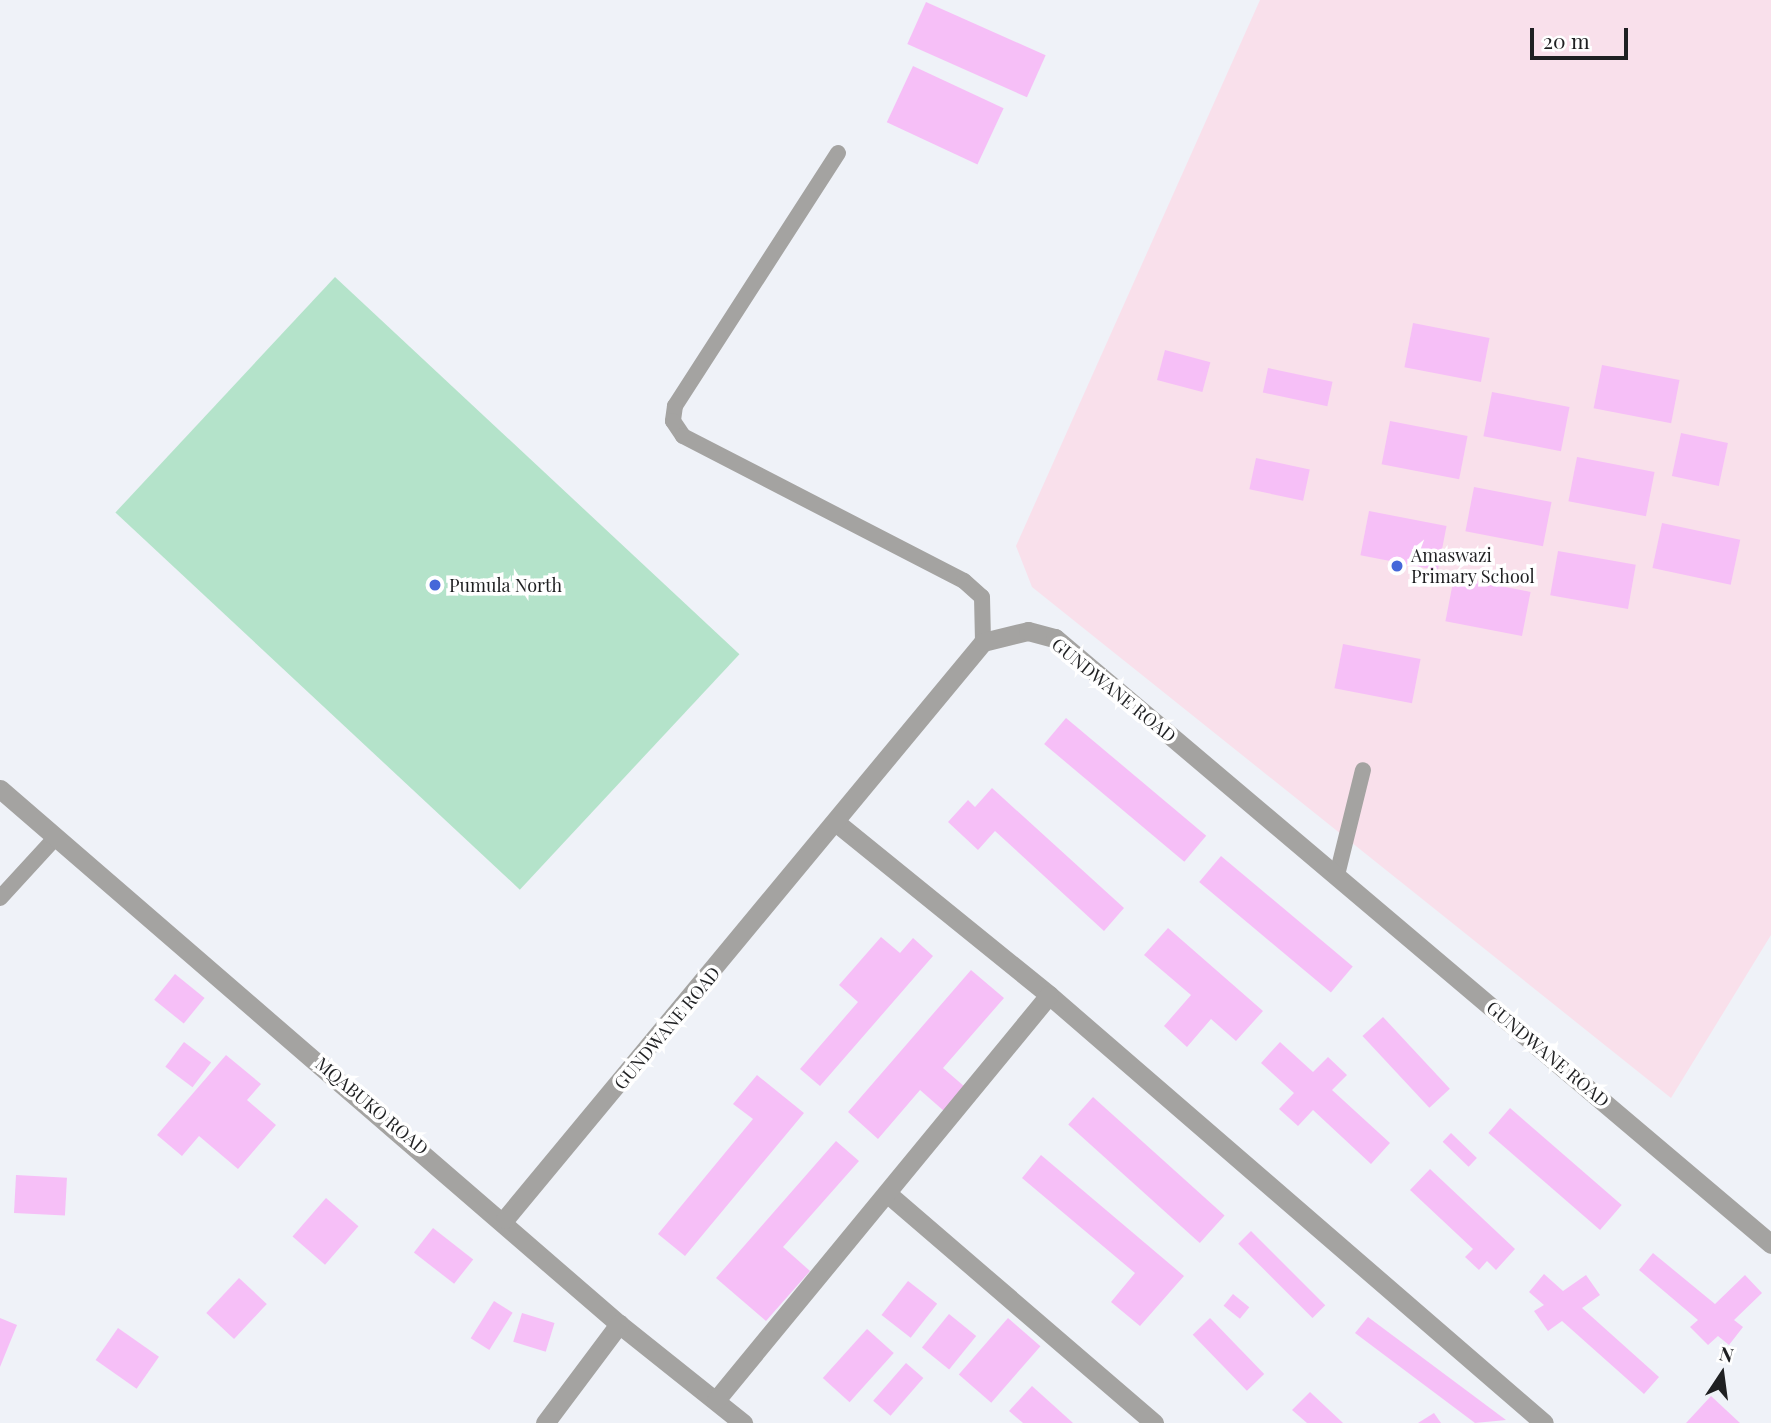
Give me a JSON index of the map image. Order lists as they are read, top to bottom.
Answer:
{
  "streets": {
    "street": ["GUNDWANE ROAD", "MQABUKO ROAD"]
  },
  "crossings": [
    ["GUNDWANE ROAD", "MQABUKO ROAD"]
  ],
  "places": ["Amaswazi Primary School", "Pumula North"],
  "scale_bar": "20 m",
  "north": "top"
}
